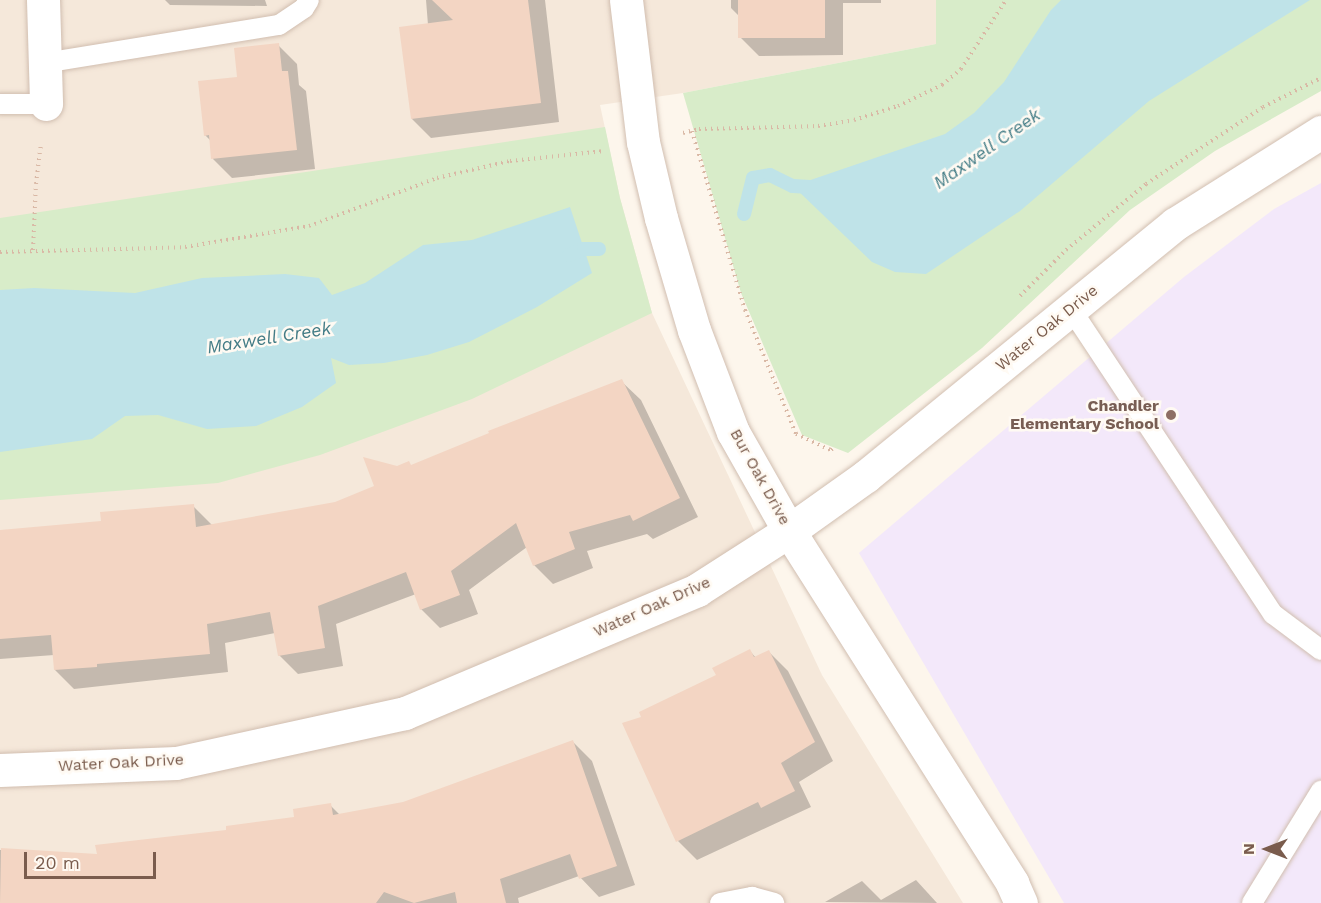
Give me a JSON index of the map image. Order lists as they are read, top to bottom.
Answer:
{
  "streets": {
    "street": ["Water Oak Drive", "Bur Oak Drive"]
  },
  "crossings": [
    ["Water Oak Drive", "Bur Oak Drive"]
  ],
  "water": ["Maxwell Creek"],
  "places": ["Chandler Elementary School"],
  "scale_bar": "20 m",
  "north": "left"
}
